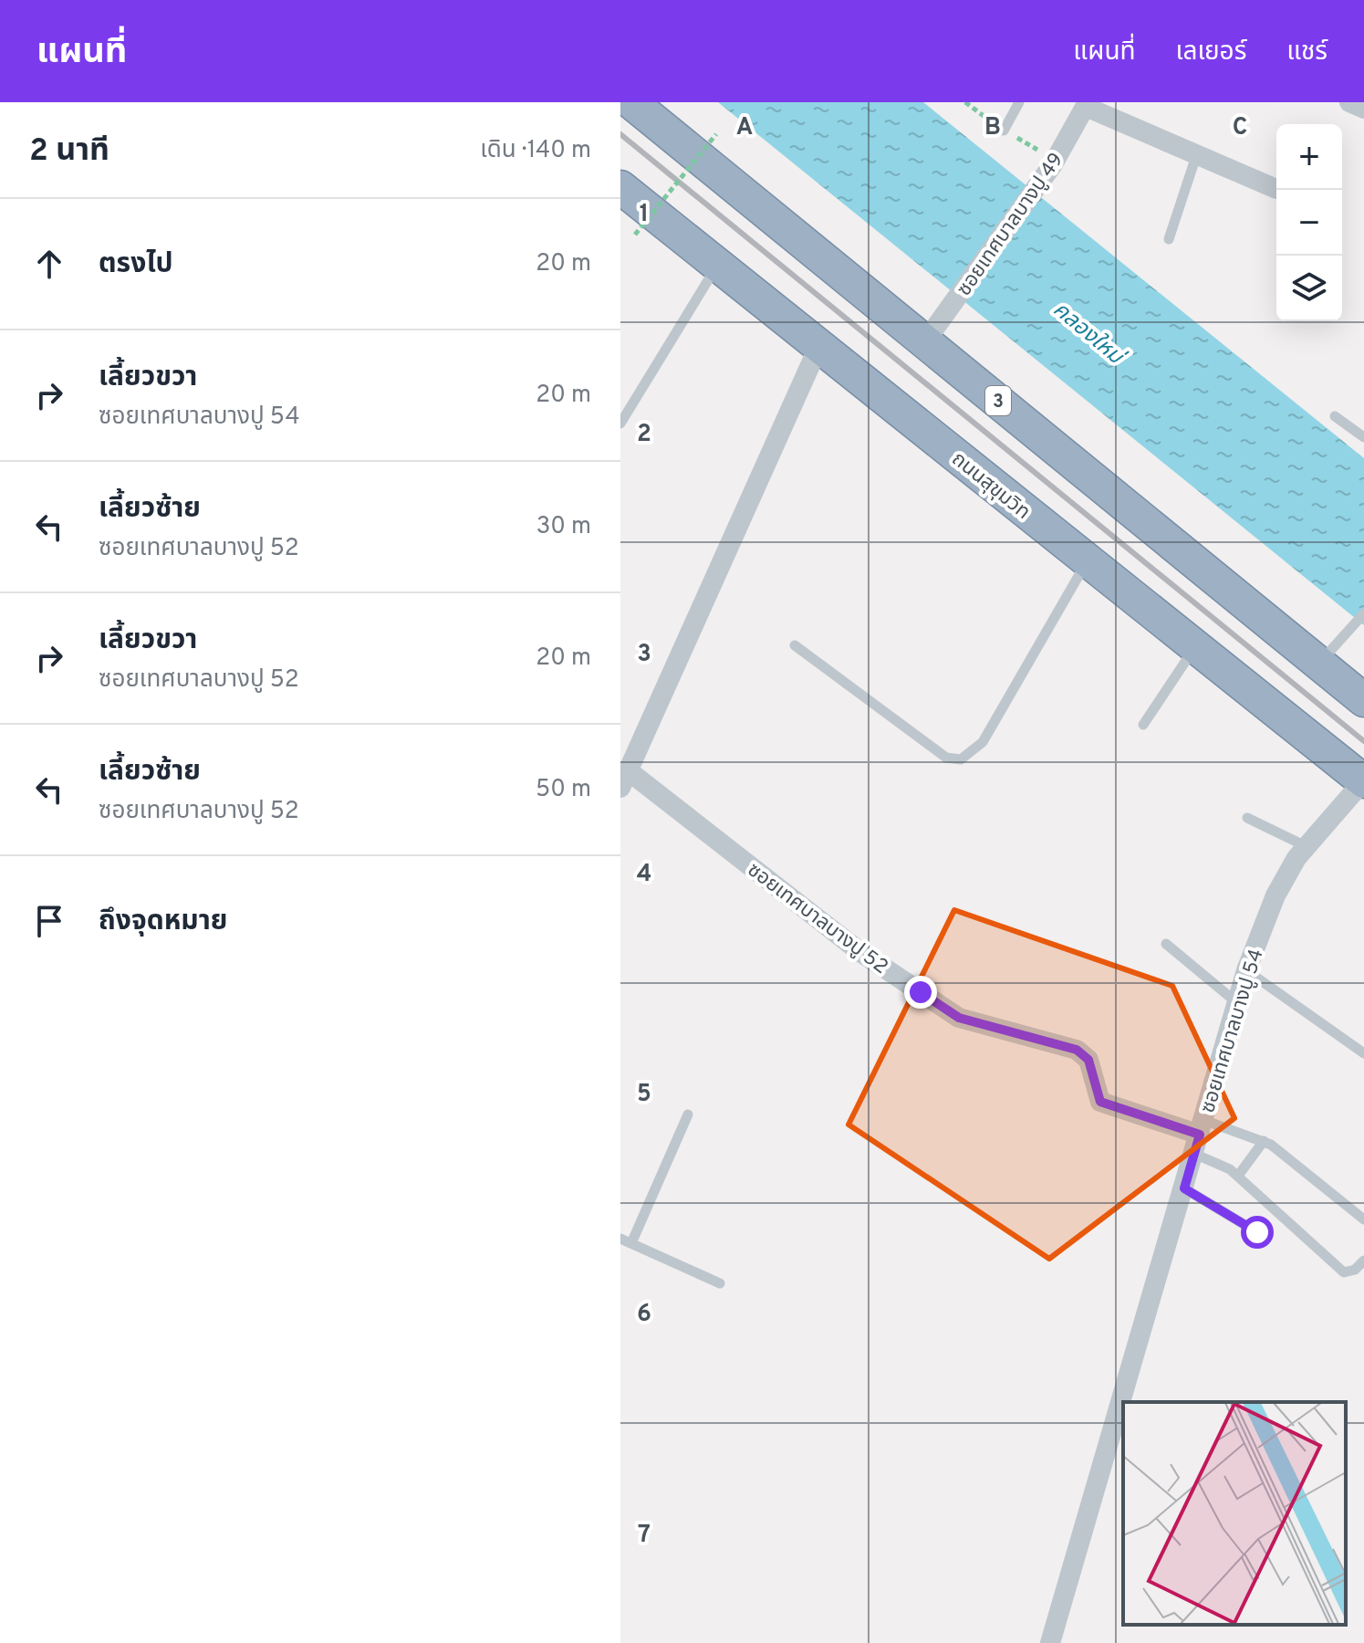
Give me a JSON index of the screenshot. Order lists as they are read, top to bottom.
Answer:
{
  "streets": {
    "highway": ["3", "ถนนสุขุมวิท"],
    "street": ["ซอยเทศบาลบางปู 49", "ซอยเทศบาลบางปู 52", "ซอยเทศบาลบางปู 54"]
  },
  "crossings": [
    ["ซอยเทศบาลบางปู 49", "3"],
    ["ถนนสุขุมวิท", "ซอยเทศบาลบางปู 52"],
    ["ถนนสุขุมวิท", "ซอยเทศบาลบางปู 54"],
    ["ซอยเทศบาลบางปู 52", "ซอยเทศบาลบางปู 54"]
  ],
  "water": ["คลองใหม่"],
  "page": {
    "header": "แผนที่",
    "nav": ["แผนที่", "เลเยอร์", "แชร์"],
    "heading": ["2 นาที", "เดิน · 140 m"],
    "map_buttons": ["+", "−"],
    "list": [
      ["ตรงไป", "20 m"],
      ["เลี้ยวขวา", "ซอยเทศบาลบางปู 54", "20 m"],
      ["เลี้ยวซ้าย", "ซอยเทศบาลบางปู 52", "30 m"],
      ["เลี้ยวขวา", "ซอยเทศบาลบางปู 52", "20 m"],
      ["เลี้ยวซ้าย", "ซอยเทศบาลบางปู 52", "50 m"],
      "ถึงจุดหมาย"
    ]
  },
  "grid": {
    "columns": ["A", "B", "C"],
    "rows": [
      "1",
      "2",
      "3",
      "4",
      "5",
      "6",
      "7"
    ]
  }
}
